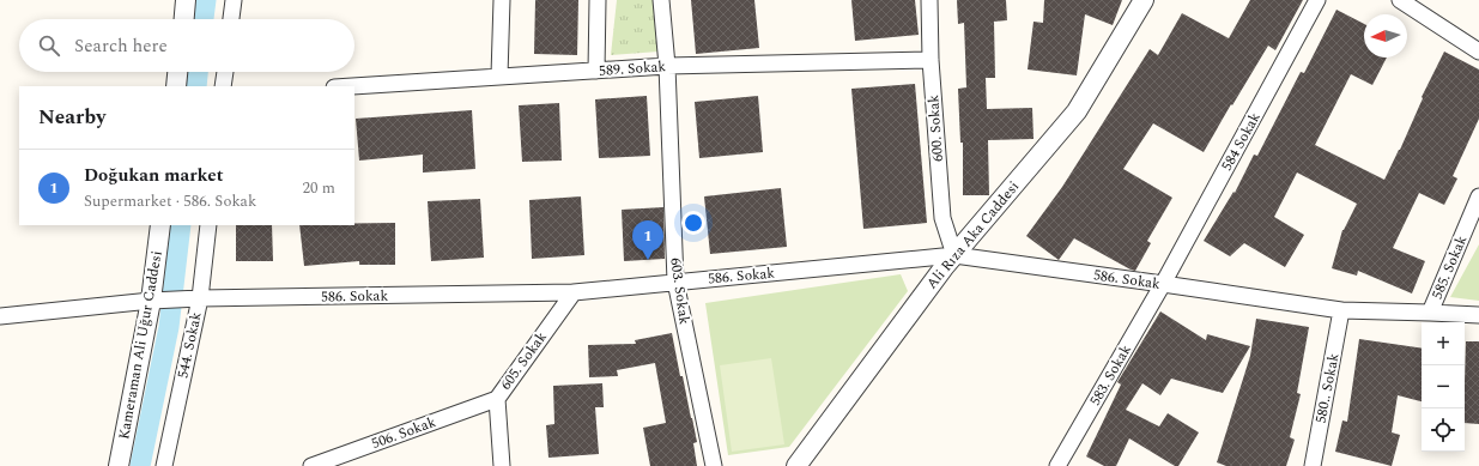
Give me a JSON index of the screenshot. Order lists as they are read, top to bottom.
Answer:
{
  "streets": {
    "street": [
      "589. Sokak",
      "600. Sokak",
      "584 Sokak",
      "Ali Rıza Aka Caddesi",
      "585. Sokak",
      "586. Sokak",
      "603. Sokak",
      "Kameraman Ali Uğur Caddesi",
      "544. Sokak",
      "605. Sokak",
      "583. Sokak",
      "580.. Sokak",
      "506. Sokak"
    ]
  },
  "crossings": [
    ["589. Sokak", "600. Sokak"],
    ["589. Sokak", "603. Sokak"],
    ["600. Sokak", "Ali Rıza Aka Caddesi"],
    ["600. Sokak", "586. Sokak"],
    ["584 Sokak", "586. Sokak"],
    ["584 Sokak", "583. Sokak"],
    ["Ali Rıza Aka Caddesi", "586. Sokak"],
    ["585. Sokak", "586. Sokak"],
    ["586. Sokak", "603. Sokak"],
    ["586. Sokak", "Kameraman Ali Uğur Caddesi"],
    ["586. Sokak", "544. Sokak"],
    ["586. Sokak", "605. Sokak"],
    ["586. Sokak", "583. Sokak"],
    ["586. Sokak", "580.. Sokak"],
    ["605. Sokak", "506. Sokak"]
  ],
  "north": "left",
  "page": {
    "search": "Search here",
    "heading": "Nearby",
    "list": [
      {
        "mark": "1",
        "name": "Doğukan market",
        "note": "Supermarket · 586. Sokak",
        "value": "20 m"
      }
    ],
    "pins": "1",
    "map_buttons": ["+", "−"]
  }
}
